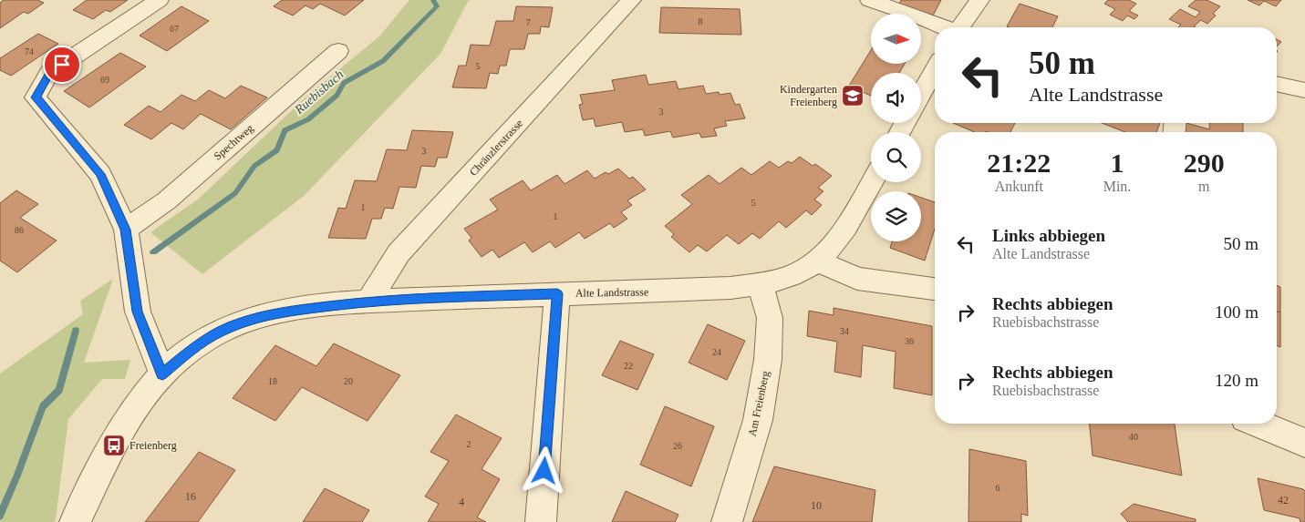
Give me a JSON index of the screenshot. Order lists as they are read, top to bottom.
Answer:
{
  "streets": {
    "street": [
      "Spechtweg",
      "Chränzlerstrasse",
      "Alte Landstrasse",
      "Am Freienberg"
    ]
  },
  "crossings": [
    ["Chränzlerstrasse", "Alte Landstrasse"],
    ["Alte Landstrasse", "Am Freienberg"]
  ],
  "water": ["Ruebisbach"],
  "places": {
    "school or university": ["Kindergarten Freienberg"],
    "bus stop": ["Freienberg"]
  },
  "house_numbers": [
    "8",
    "7",
    "67",
    "74",
    "5",
    "69",
    "3",
    "3",
    "5",
    "1",
    "1",
    "86",
    "34",
    "36",
    "24",
    "22",
    "18",
    "20",
    "40",
    "2",
    "26",
    "6",
    "16",
    "42",
    "4",
    "10"
  ],
  "north": "right",
  "page": {
    "turn": ["50 m", "Alte Landstrasse"],
    "eta": [
      "21:22",
      "Ankunft",
      "1",
      "Min.",
      "290",
      "m"
    ],
    "list": [
      {
        "name": "Links abbiegen",
        "note": "Alte Landstrasse",
        "value": "50 m"
      },
      {
        "name": "Rechts abbiegen",
        "note": "Ruebisbachstrasse",
        "value": "100 m"
      },
      {
        "name": "Rechts abbiegen",
        "note": "Ruebisbachstrasse",
        "value": "120 m"
      }
    ]
  }
}
